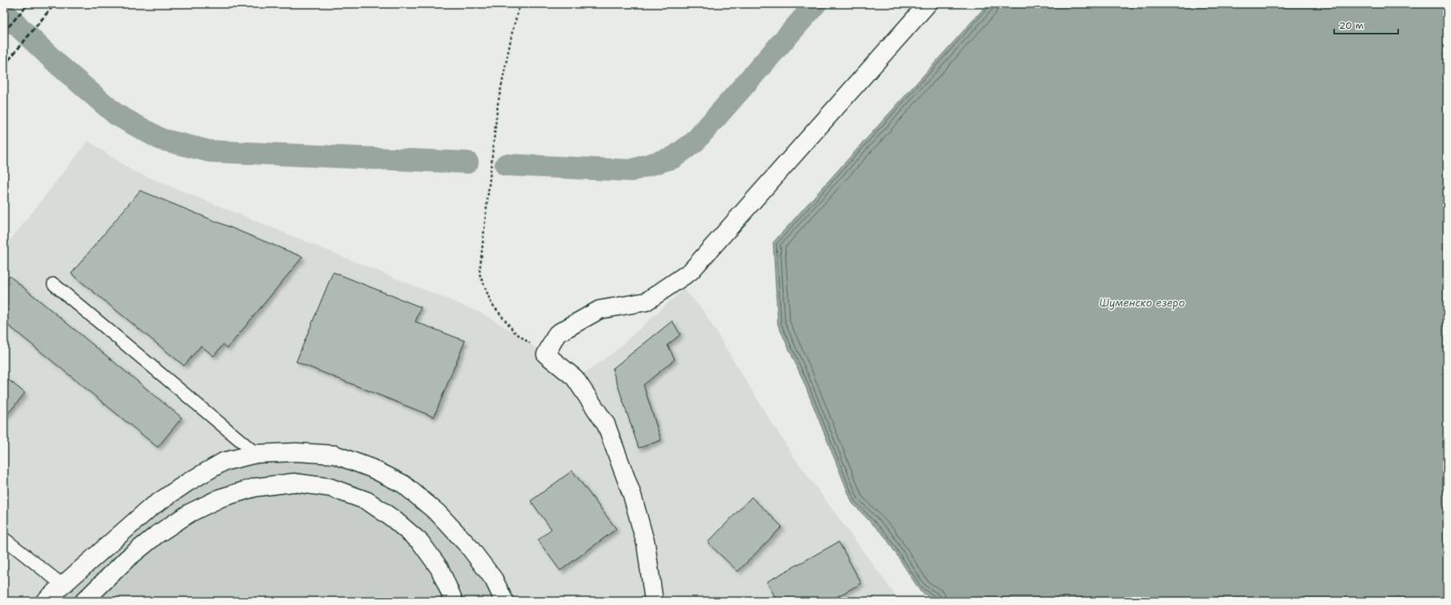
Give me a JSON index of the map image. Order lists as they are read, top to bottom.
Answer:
{
  "water": ["Шуменско езеро"],
  "scale_bar": "20 m"
}
